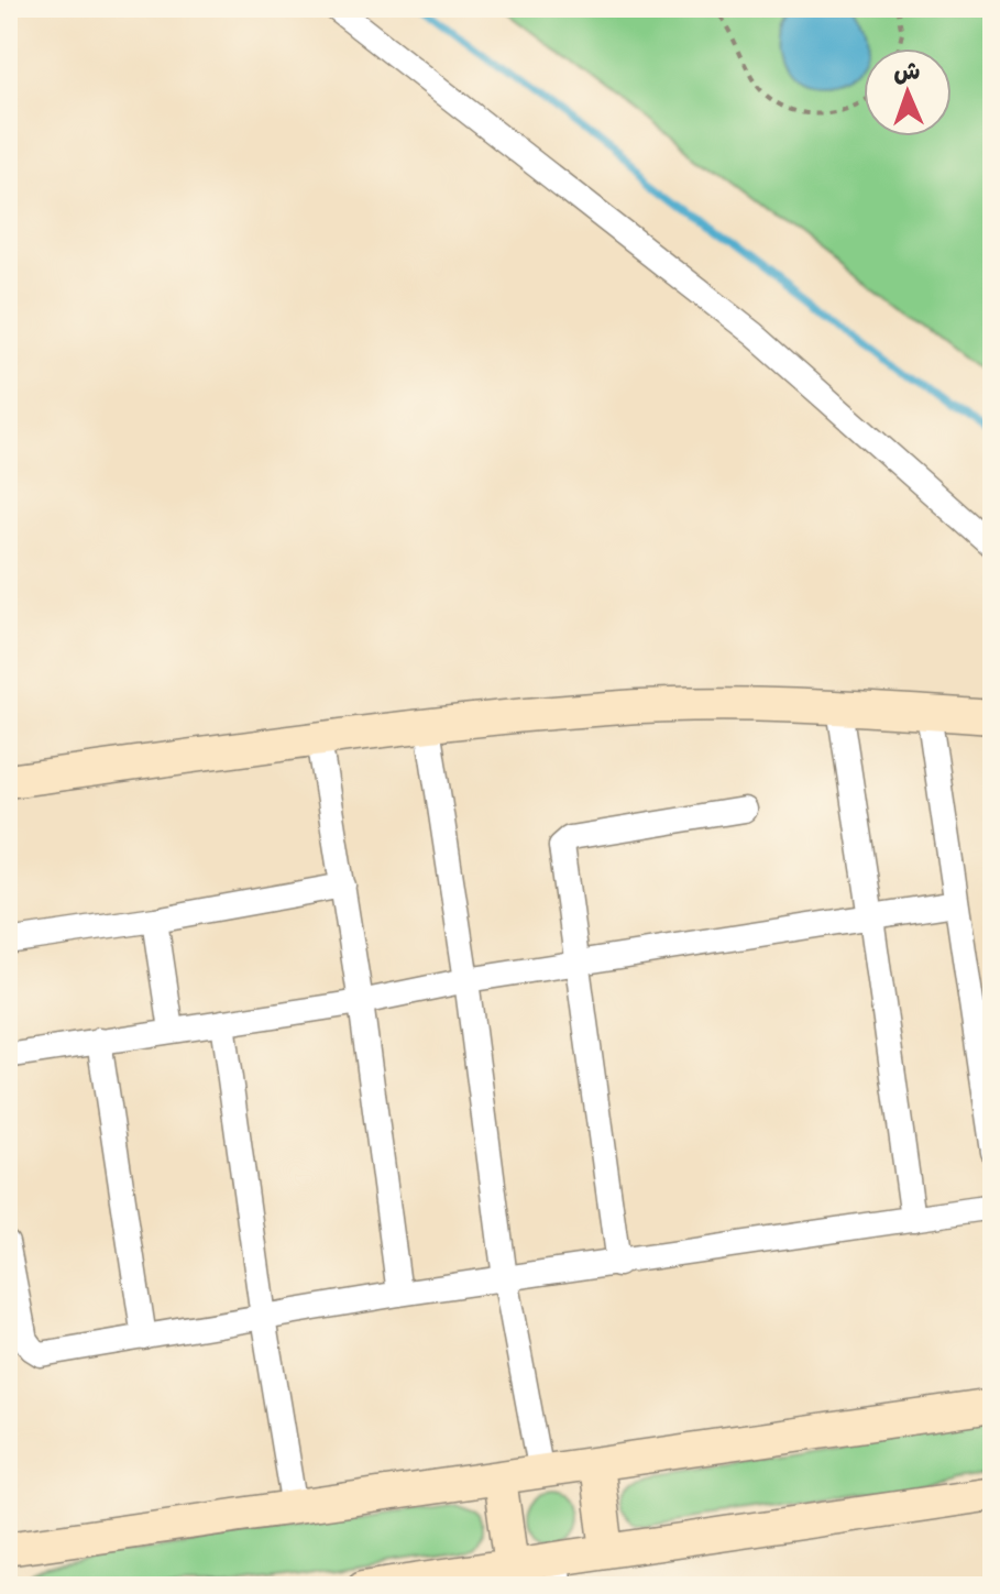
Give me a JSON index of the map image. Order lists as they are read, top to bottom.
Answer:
{
  "north": "top"
}
